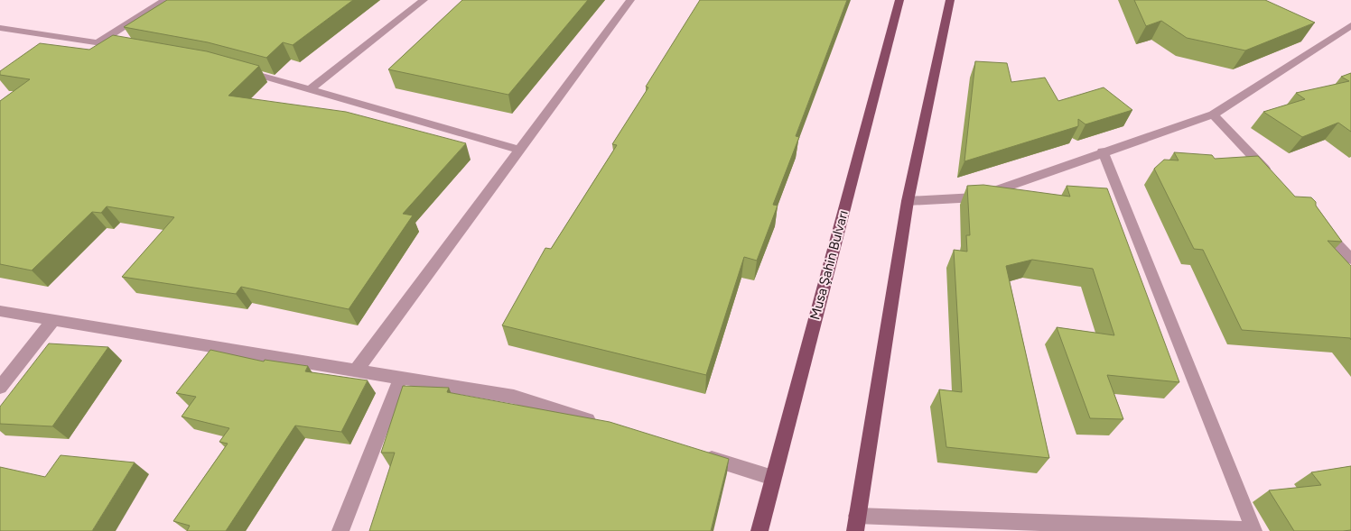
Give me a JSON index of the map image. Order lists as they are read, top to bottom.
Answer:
{
  "streets": {
    "main road": ["Musa Şahin Bulvarı"]
  }
}
